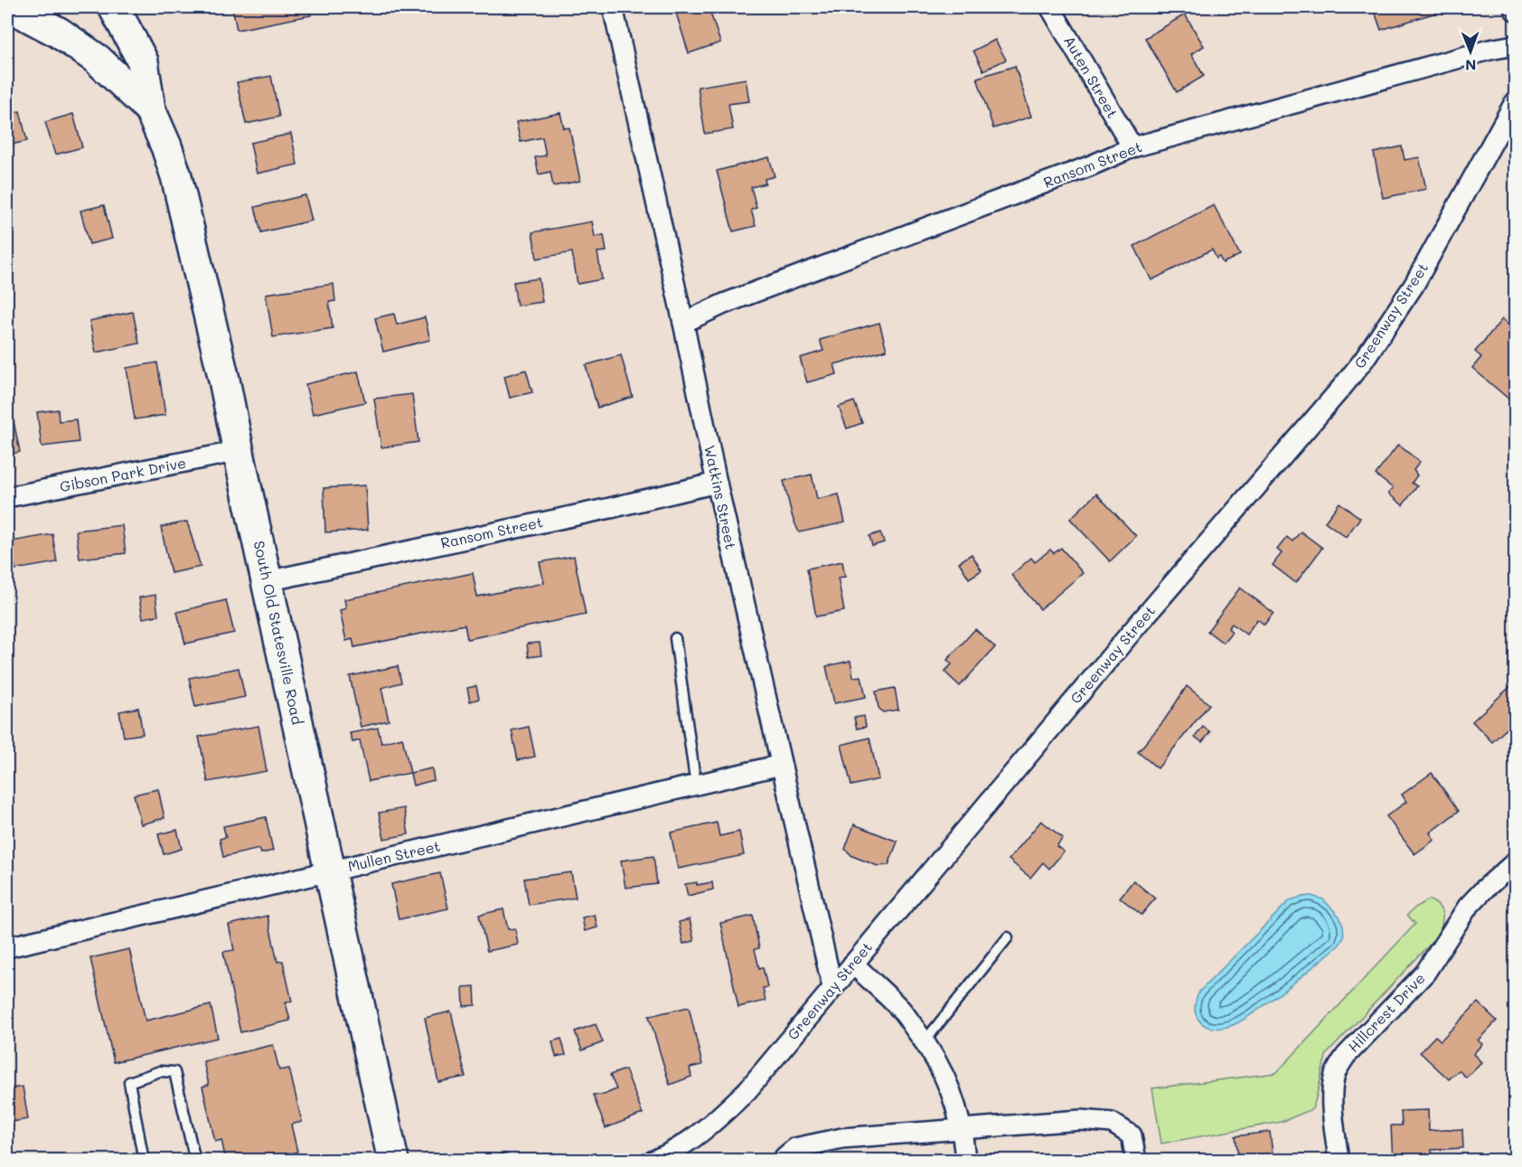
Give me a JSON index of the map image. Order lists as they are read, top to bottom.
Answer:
{
  "streets": {
    "main road": ["South Old Statesville Road"],
    "street": [
      "Auten Street",
      "Ransom Street",
      "Greenway Street",
      "Gibson Park Drive",
      "Watkins Street",
      "Mullen Street",
      "Hillcrest Drive"
    ]
  },
  "crossings": [
    ["Auten Street", "Ransom Street"],
    ["Ransom Street", "Watkins Street"],
    ["Ransom Street", "South Old Statesville Road"],
    ["Greenway Street", "Watkins Street"],
    ["Gibson Park Drive", "South Old Statesville Road"],
    ["Watkins Street", "Mullen Street"],
    ["South Old Statesville Road", "Mullen Street"]
  ],
  "north": "bottom"
}
